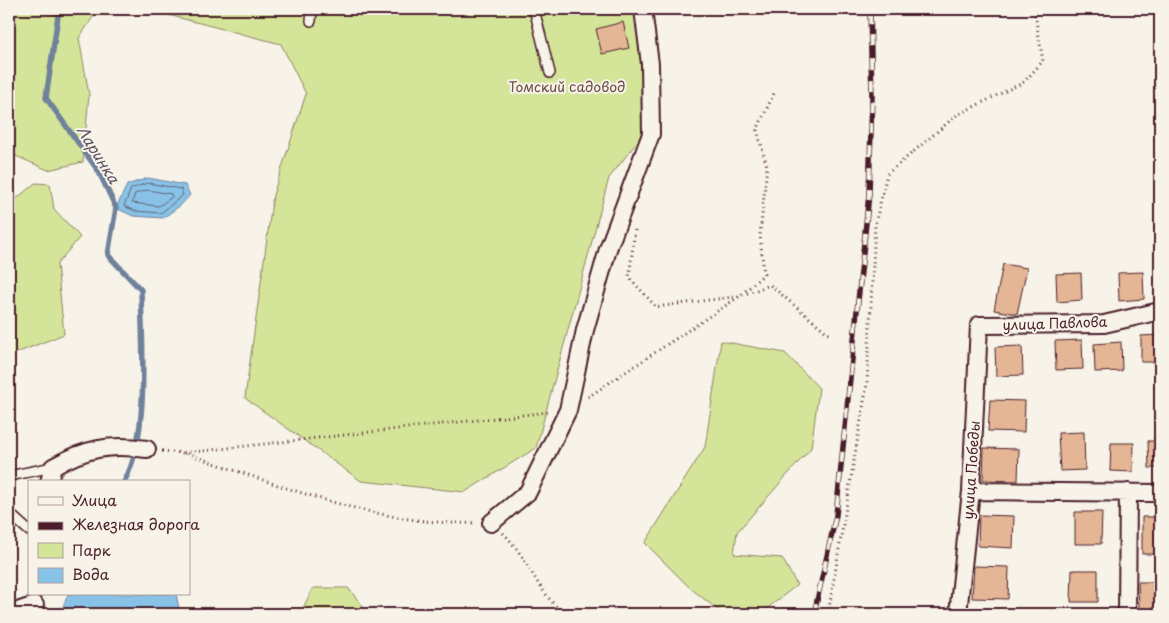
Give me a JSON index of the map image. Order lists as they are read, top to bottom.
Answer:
{
  "streets": {
    "street": ["улица Павлова", "улица Победы"]
  },
  "crossings": [
    ["улица Павлова", "улица Победы"]
  ],
  "water": ["Ларинка"],
  "parks": ["Томский садовод"],
  "legend": [
    "Улица",
    "Железная дорога",
    "Парк",
    "Вода"
  ]
}
